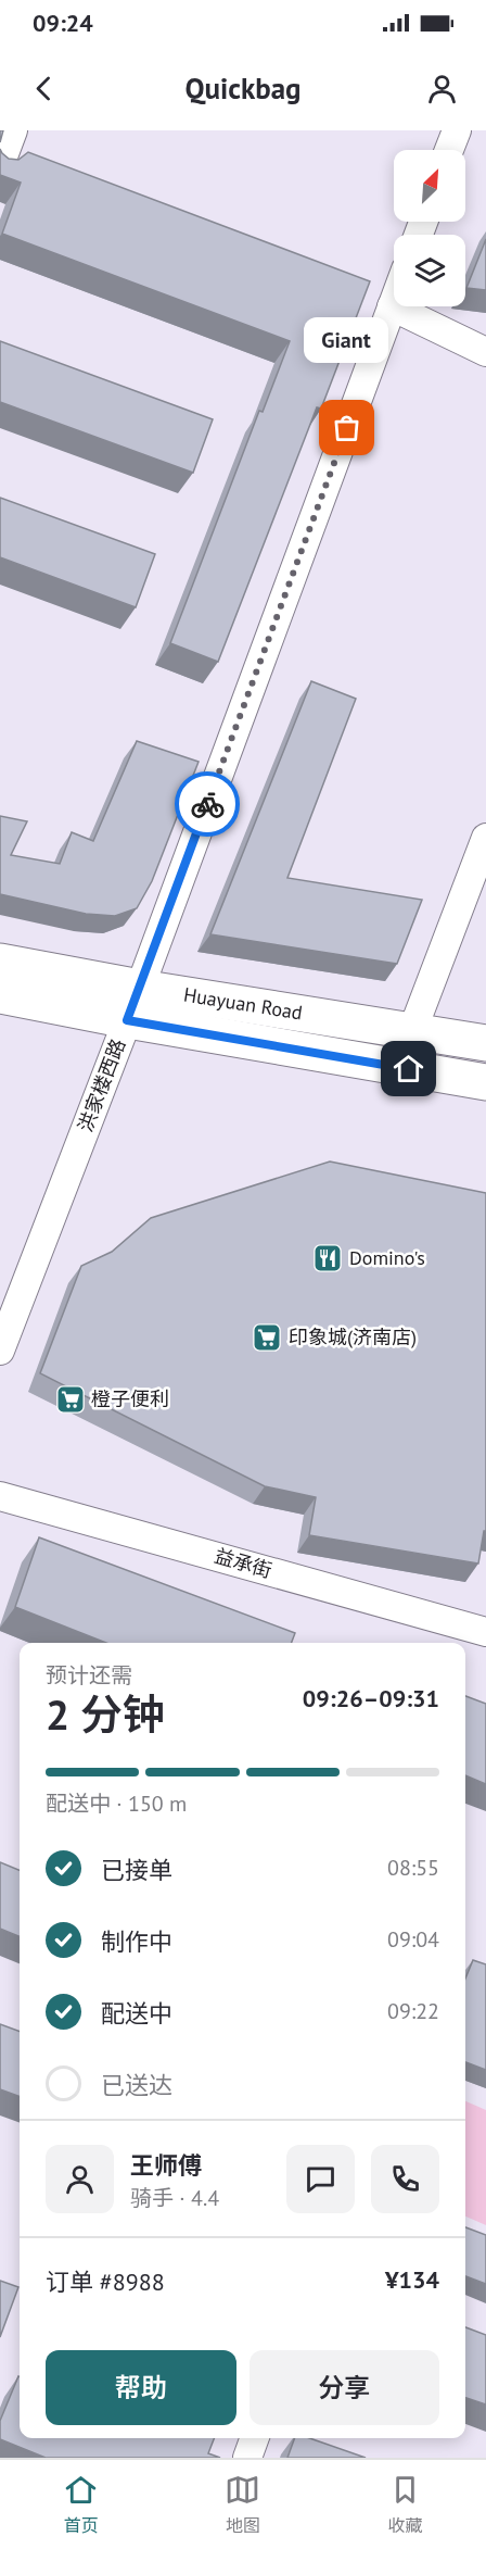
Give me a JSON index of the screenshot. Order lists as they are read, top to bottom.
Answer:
{
  "streets": {
    "main road": ["Huayuan Road"],
    "street": ["洪家楼西路", "益承街"]
  },
  "crossings": [
    ["Huayuan Road", "洪家楼西路"]
  ],
  "places": {
    "other": ["Giant"],
    "restaurant": ["Domino's"],
    "supermarket": ["印象城(济南店)", "橙子便利"]
  },
  "north": "top right",
  "page": {
    "status": "09:24",
    "header": "Quickbag",
    "bubble": "Giant",
    "heading": ["2 分钟", "预计还需", "09:26–09:31"],
    "panel": [
      "王师傅",
      "骑手 · 4.4",
      "订单 #8988",
      "¥134"
    ],
    "bar": "配送中 · 150 m",
    "list": [
      ["已接单", "08:55"],
      ["制作中", "09:04"],
      ["配送中", "09:22"],
      "已送达"
    ],
    "buttons": ["帮助", "分享"],
    "tabs": ["首页", "地图", "收藏"]
  }
}
